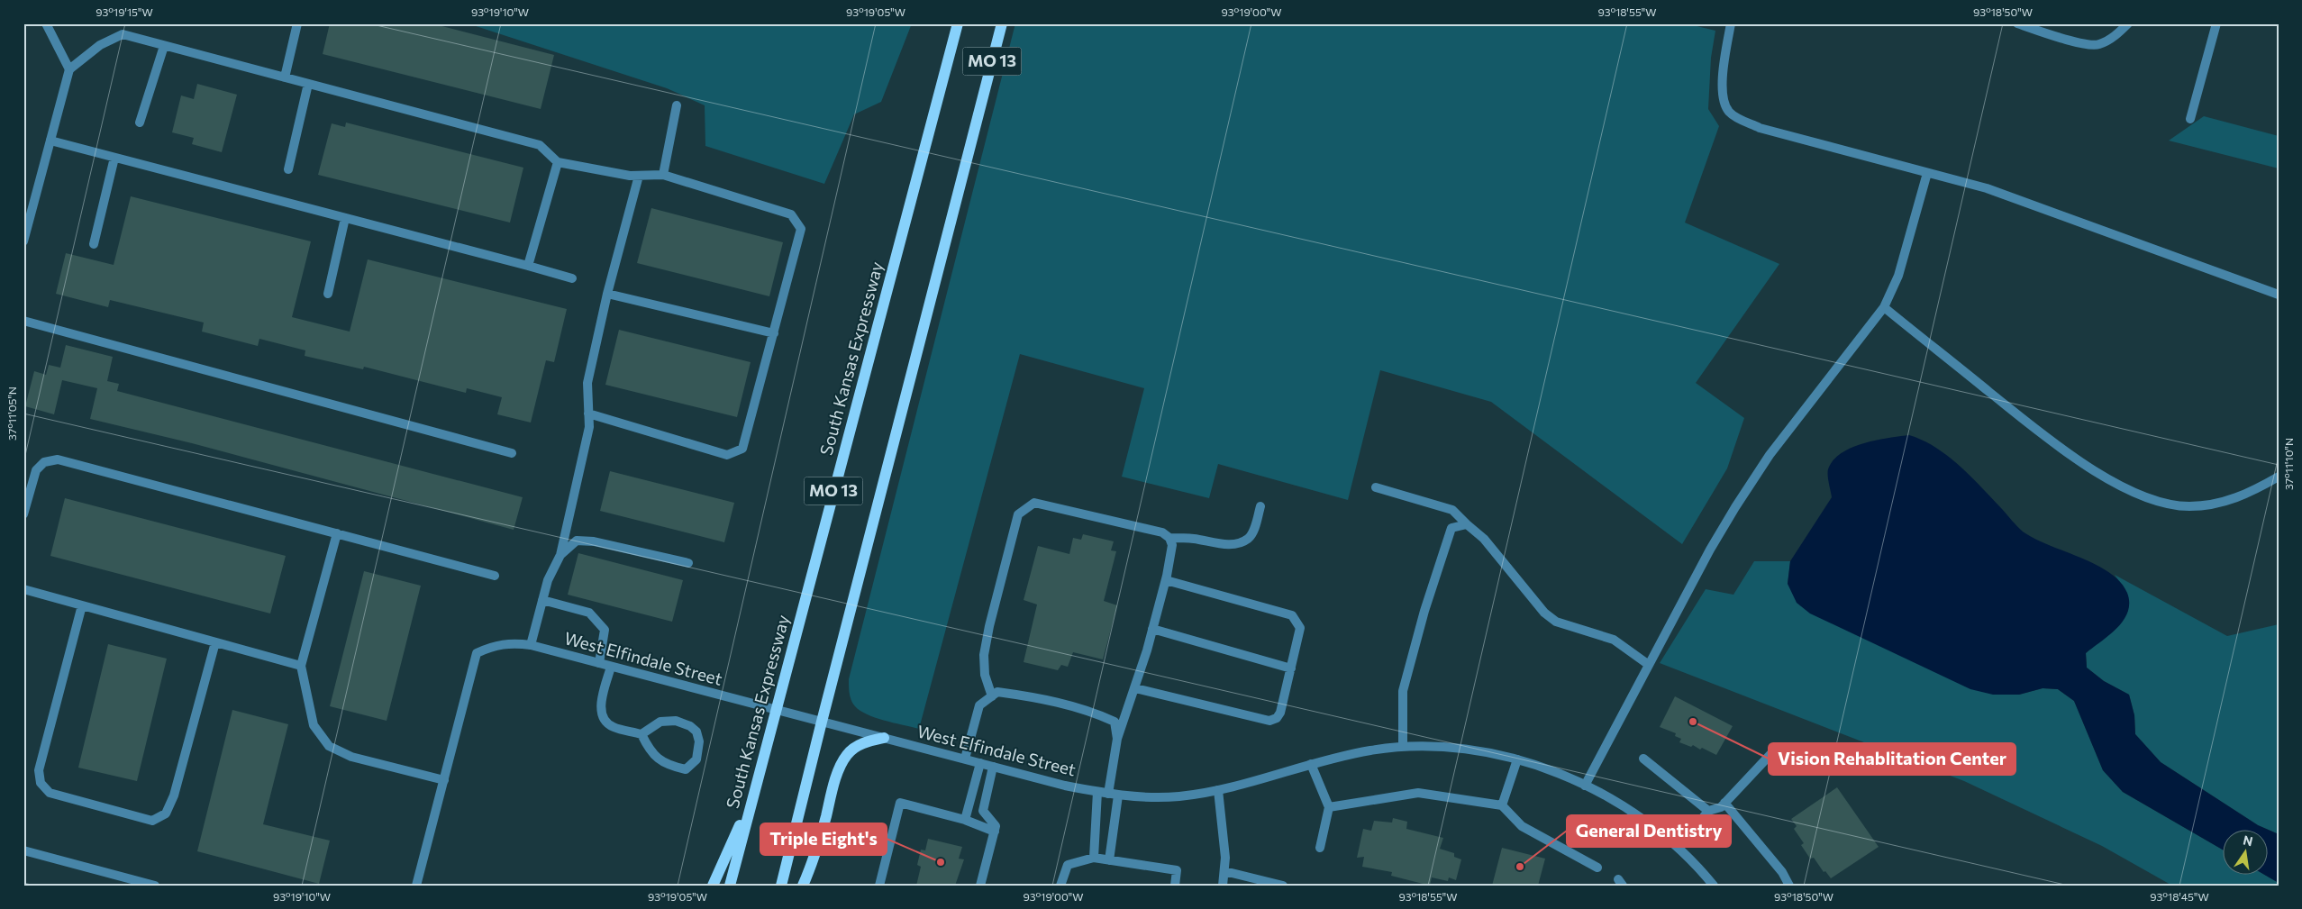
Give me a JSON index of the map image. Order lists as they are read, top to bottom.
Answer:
{
  "streets": {
    "main road": ["MO 13", "South Kansas Expressway"],
    "street": ["West Elfindale Street"]
  },
  "crossings": [
    ["MO 13", "West Elfindale Street"],
    ["South Kansas Expressway", "West Elfindale Street"]
  ],
  "places": ["Vision Rehablitation Center", "Triple Eight's", "General Dentistry"],
  "north": "top",
  "coordinates": [
    "93°19'15\"W",
    "93°19'10\"W",
    "93°19'05\"W",
    "93°19'00\"W",
    "93°18'55\"W",
    "93°18'50\"W",
    "37°11'05\"N",
    "37°11'10\"N",
    "93°18'45\"W"
  ]
}
